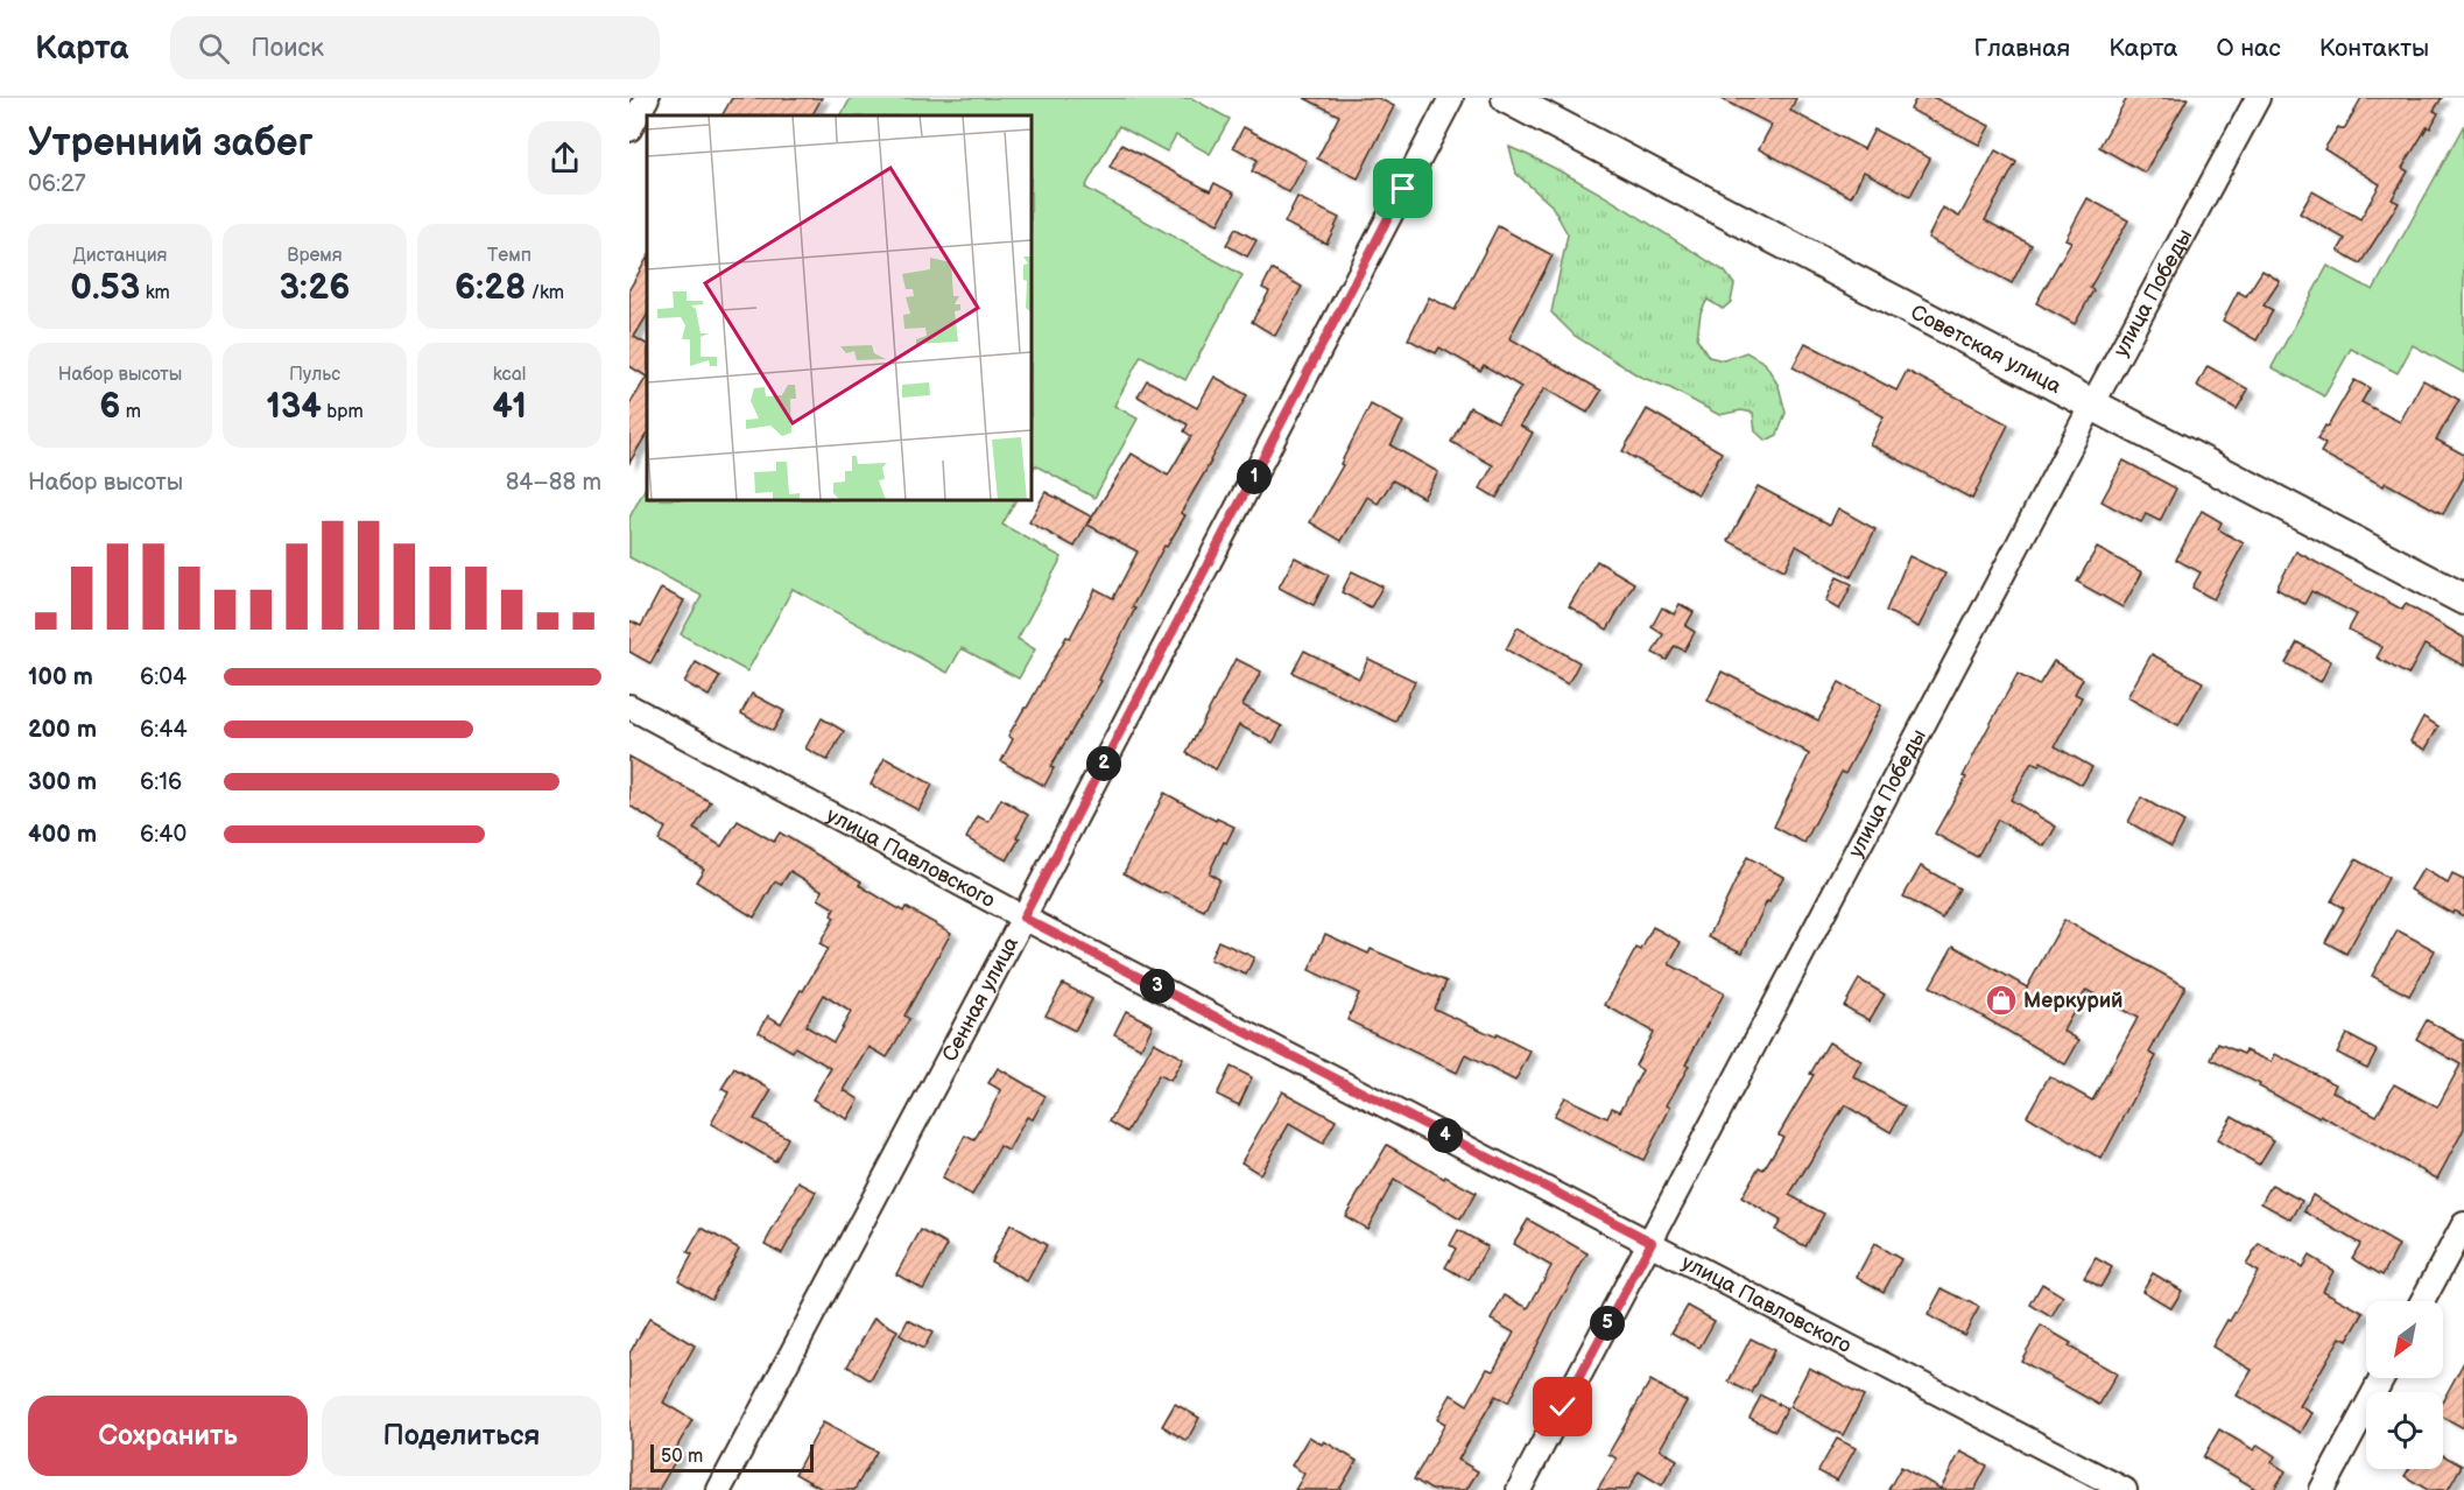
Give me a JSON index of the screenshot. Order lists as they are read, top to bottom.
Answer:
{
  "streets": {
    "street": [
      "улица Победы",
      "Советская улица",
      "улица Павловского",
      "Сенная улица"
    ]
  },
  "crossings": [
    ["улица Победы", "Советская улица"],
    ["улица Победы", "улица Павловского"],
    ["улица Павловского", "Сенная улица"]
  ],
  "places": {
    "shop": ["Меркурий"]
  },
  "scale_bar": "50 m",
  "north": "bottom left",
  "page": {
    "header": "Карта",
    "search": "Поиск",
    "nav": [
      "Главная",
      "Карта",
      "О нас",
      "Контакты"
    ],
    "heading": ["Утренний забег", "06:27"],
    "stats": [
      ["Дистанция", "0.53 km"],
      ["Время", "3:26"],
      ["Темп", "6:28 /km"],
      ["Набор высоты", "6 m"],
      ["Пульс", "134 bpm"],
      ["kcal", "41"]
    ],
    "chart": ["Набор высоты", "84–88 m"],
    "pins": [
      "1",
      "2",
      "3",
      "4",
      "5"
    ],
    "list": [
      {
        "name": "100 m",
        "note": "6:04"
      },
      {
        "name": "200 m",
        "note": "6:44"
      },
      {
        "name": "300 m",
        "note": "6:16"
      },
      {
        "name": "400 m",
        "note": "6:40"
      }
    ],
    "buttons": ["Сохранить", "Поделиться"],
    "scale": "50 m"
  }
}
